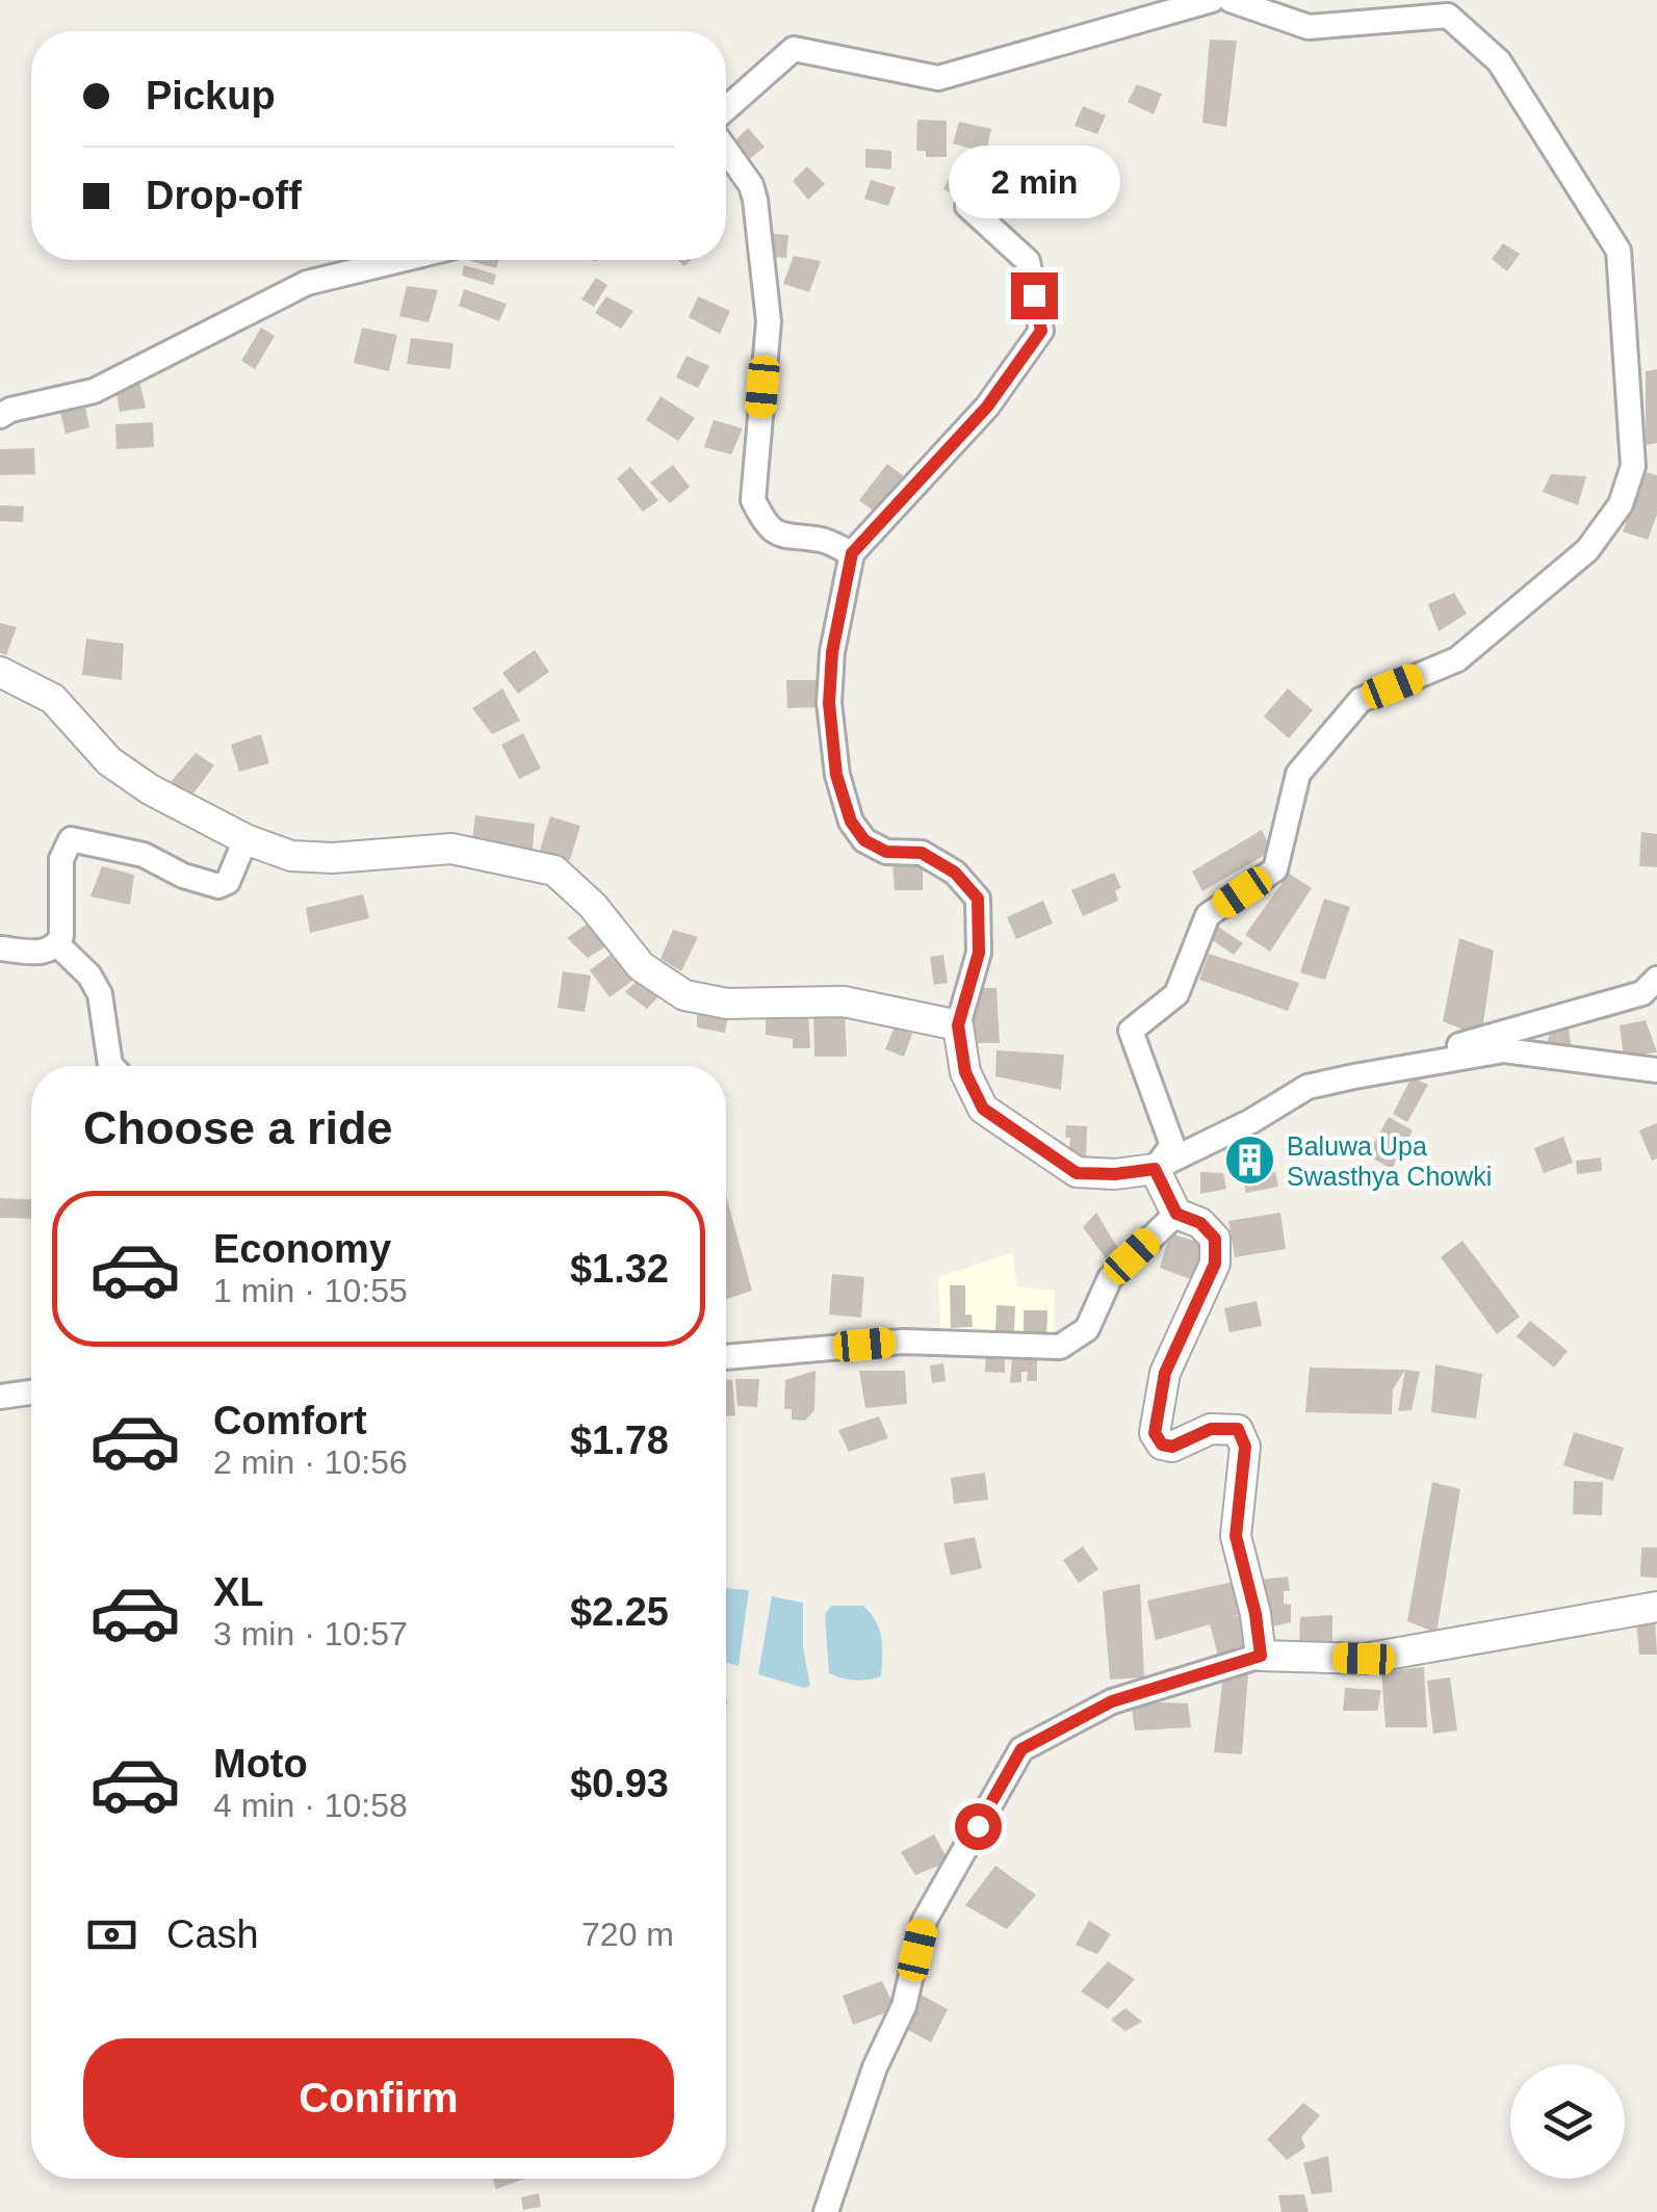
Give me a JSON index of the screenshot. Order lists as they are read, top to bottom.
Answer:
{
  "places": {
    "building": ["Baluwa Upa Swasthya Chowki"]
  },
  "page": {
    "banner": ["Pickup", "Drop-off"],
    "bubble": "2 min",
    "heading": "Choose a ride",
    "list": [
      {
        "name": "Economy",
        "note": "1 min · 10:55",
        "value": "$1.32"
      },
      {
        "name": "Comfort",
        "note": "2 min · 10:56",
        "value": "$1.78"
      },
      {
        "name": "XL",
        "note": "3 min · 10:57",
        "value": "$2.25"
      },
      {
        "name": "Moto",
        "note": "4 min · 10:58",
        "value": "$0.93"
      }
    ],
    "pay": ["Cash", "720 m"],
    "buttons": "Confirm"
  }
}
